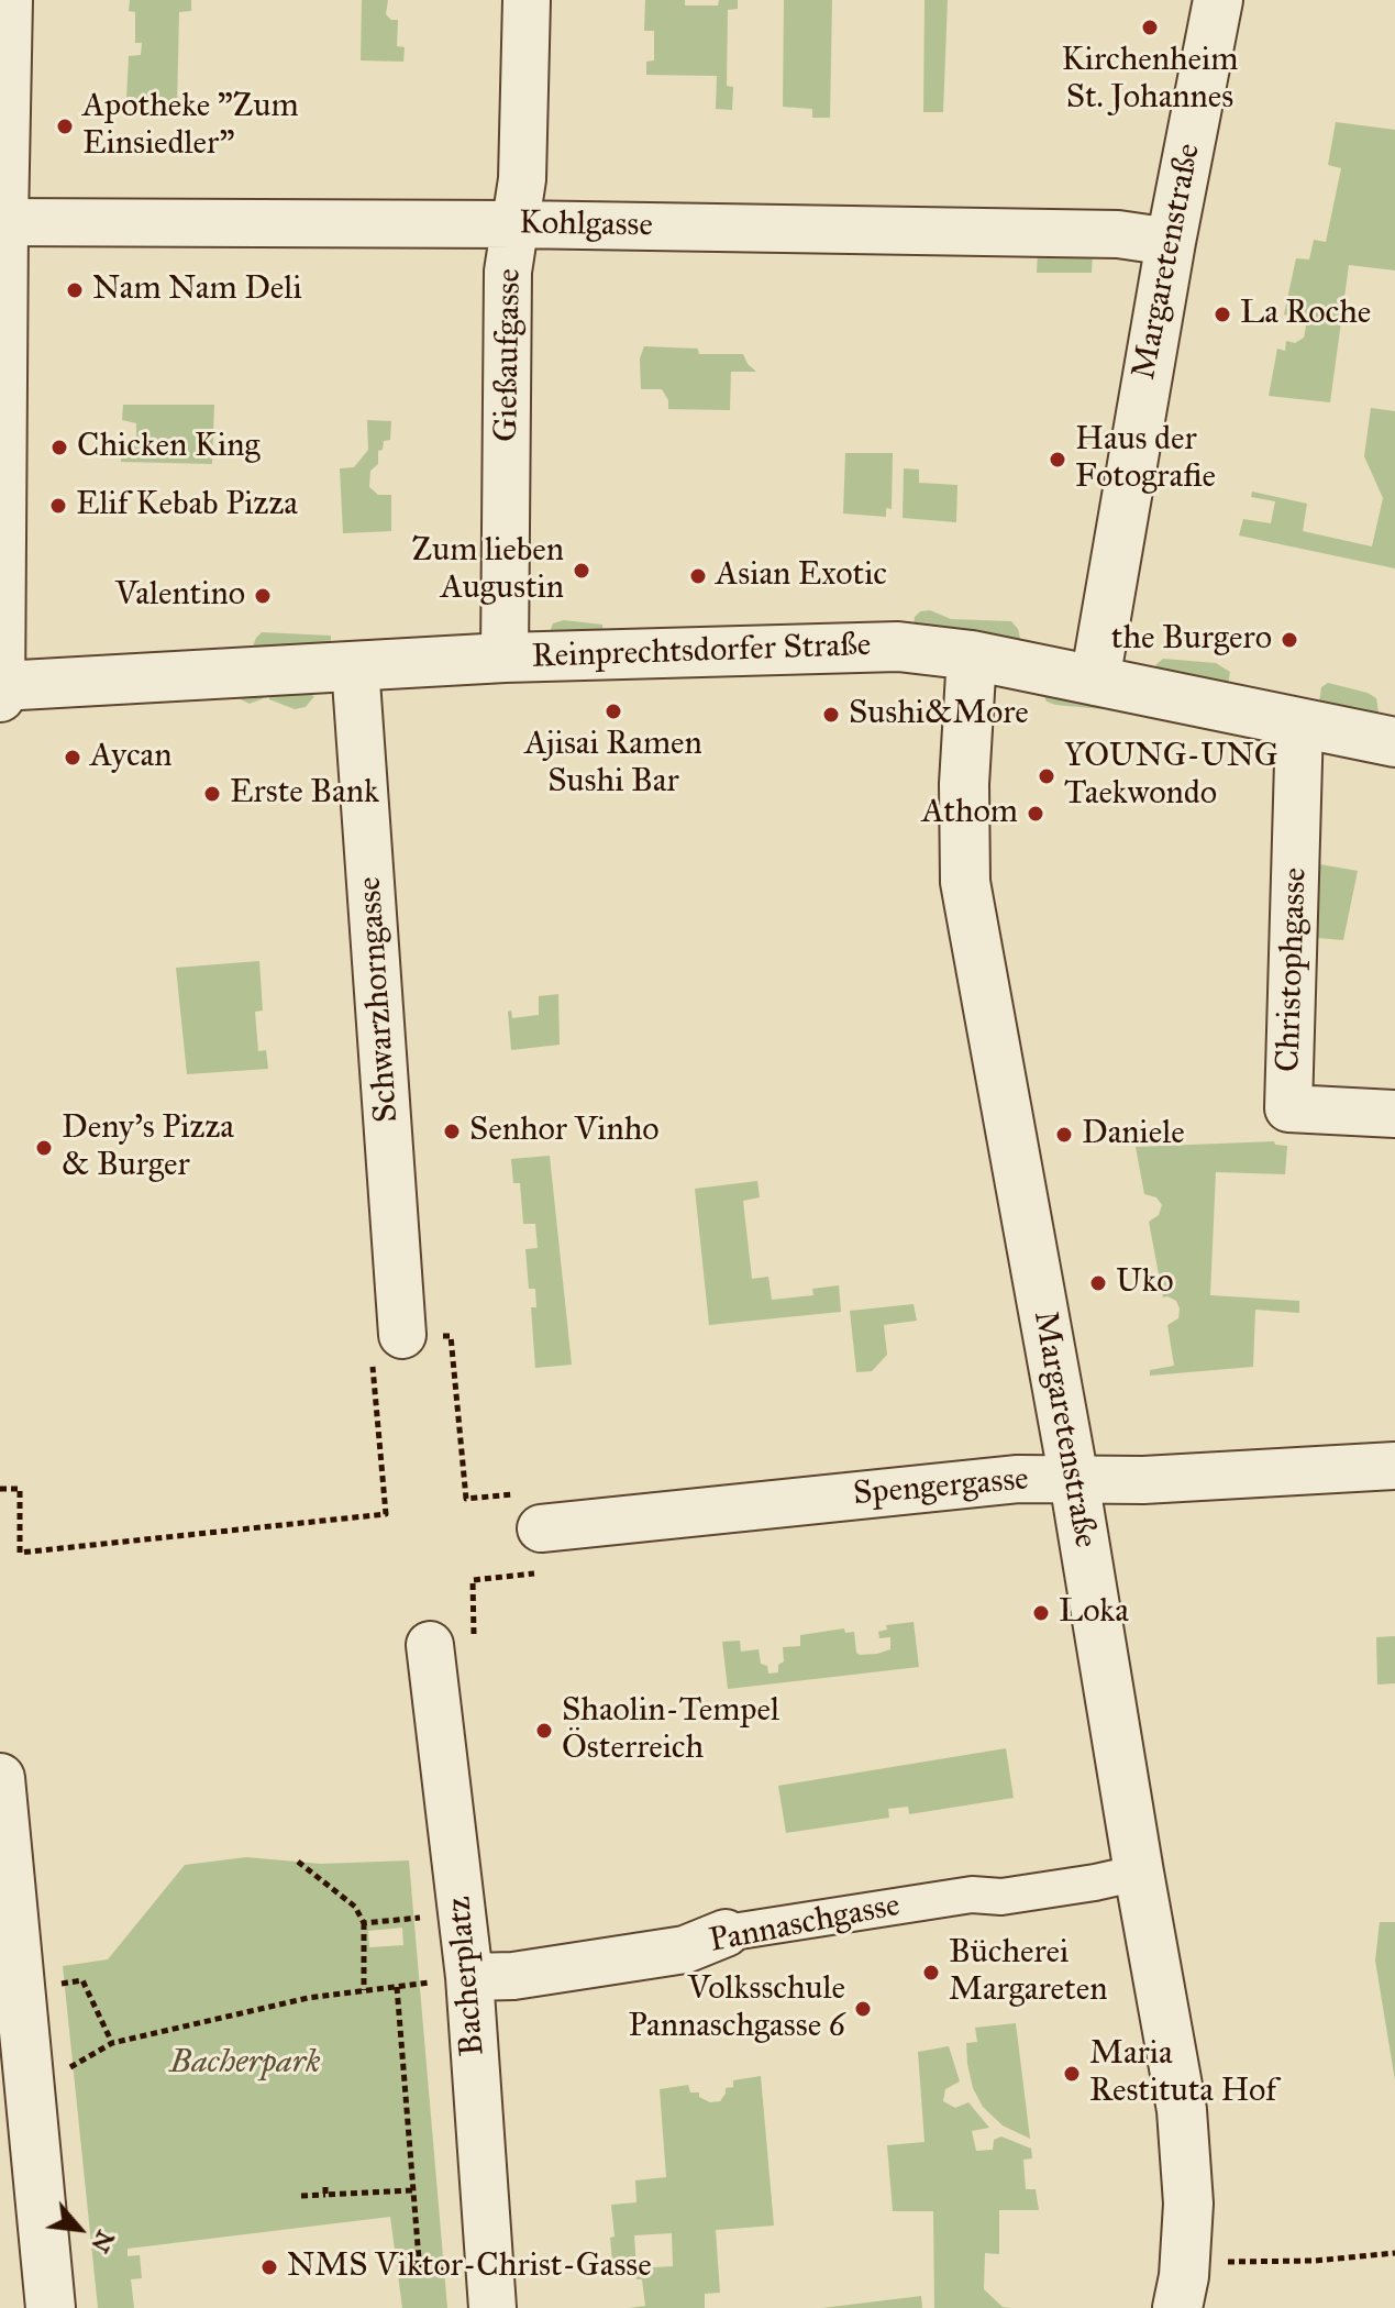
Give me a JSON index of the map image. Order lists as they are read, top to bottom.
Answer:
{
  "streets": {
    "street": [
      "Kohlgasse",
      "Margaretenstraße",
      "Gießaufgasse",
      "Reinprechtsdorfer Straße",
      "Christophgasse",
      "Schwarzhorngasse",
      "Spengergasse",
      "Pannaschgasse",
      "Bacherplatz"
    ]
  },
  "crossings": [
    ["Kohlgasse", "Margaretenstraße"],
    ["Kohlgasse", "Gießaufgasse"],
    ["Margaretenstraße", "Reinprechtsdorfer Straße"],
    ["Margaretenstraße", "Spengergasse"],
    ["Margaretenstraße", "Pannaschgasse"],
    ["Gießaufgasse", "Reinprechtsdorfer Straße"],
    ["Reinprechtsdorfer Straße", "Christophgasse"],
    ["Reinprechtsdorfer Straße", "Schwarzhorngasse"],
    ["Pannaschgasse", "Bacherplatz"]
  ],
  "parks": ["Bacherpark"],
  "places": [
    "Kirchenheim St. Johannes",
    "Apotheke \"Zum Einsiedler\"",
    "Nam Nam Deli",
    "La Roche",
    "Chicken King",
    "Haus der Fotografie",
    "Elif Kebab Pizza",
    "Zum lieben Augustin",
    "Asian Exotic",
    "Valentino",
    "the Burgero",
    "Ajisai Ramen Sushi Bar",
    "Sushi&More",
    "Aycan",
    "YOUNG-UNG Taekwondo",
    "Erste Bank",
    "Athom",
    "Senhor Vinho",
    "Daniele",
    "Deny's Pizza & Burger",
    "Uko",
    "Loka",
    "Shaolin-Tempel Österreich",
    "Bücherei Margareten",
    "Volksschule Pannaschgasse 6",
    "Maria Restituta Hof",
    "NMS Viktor-Christ-Gasse"
  ],
  "north": "bottom right"
}
